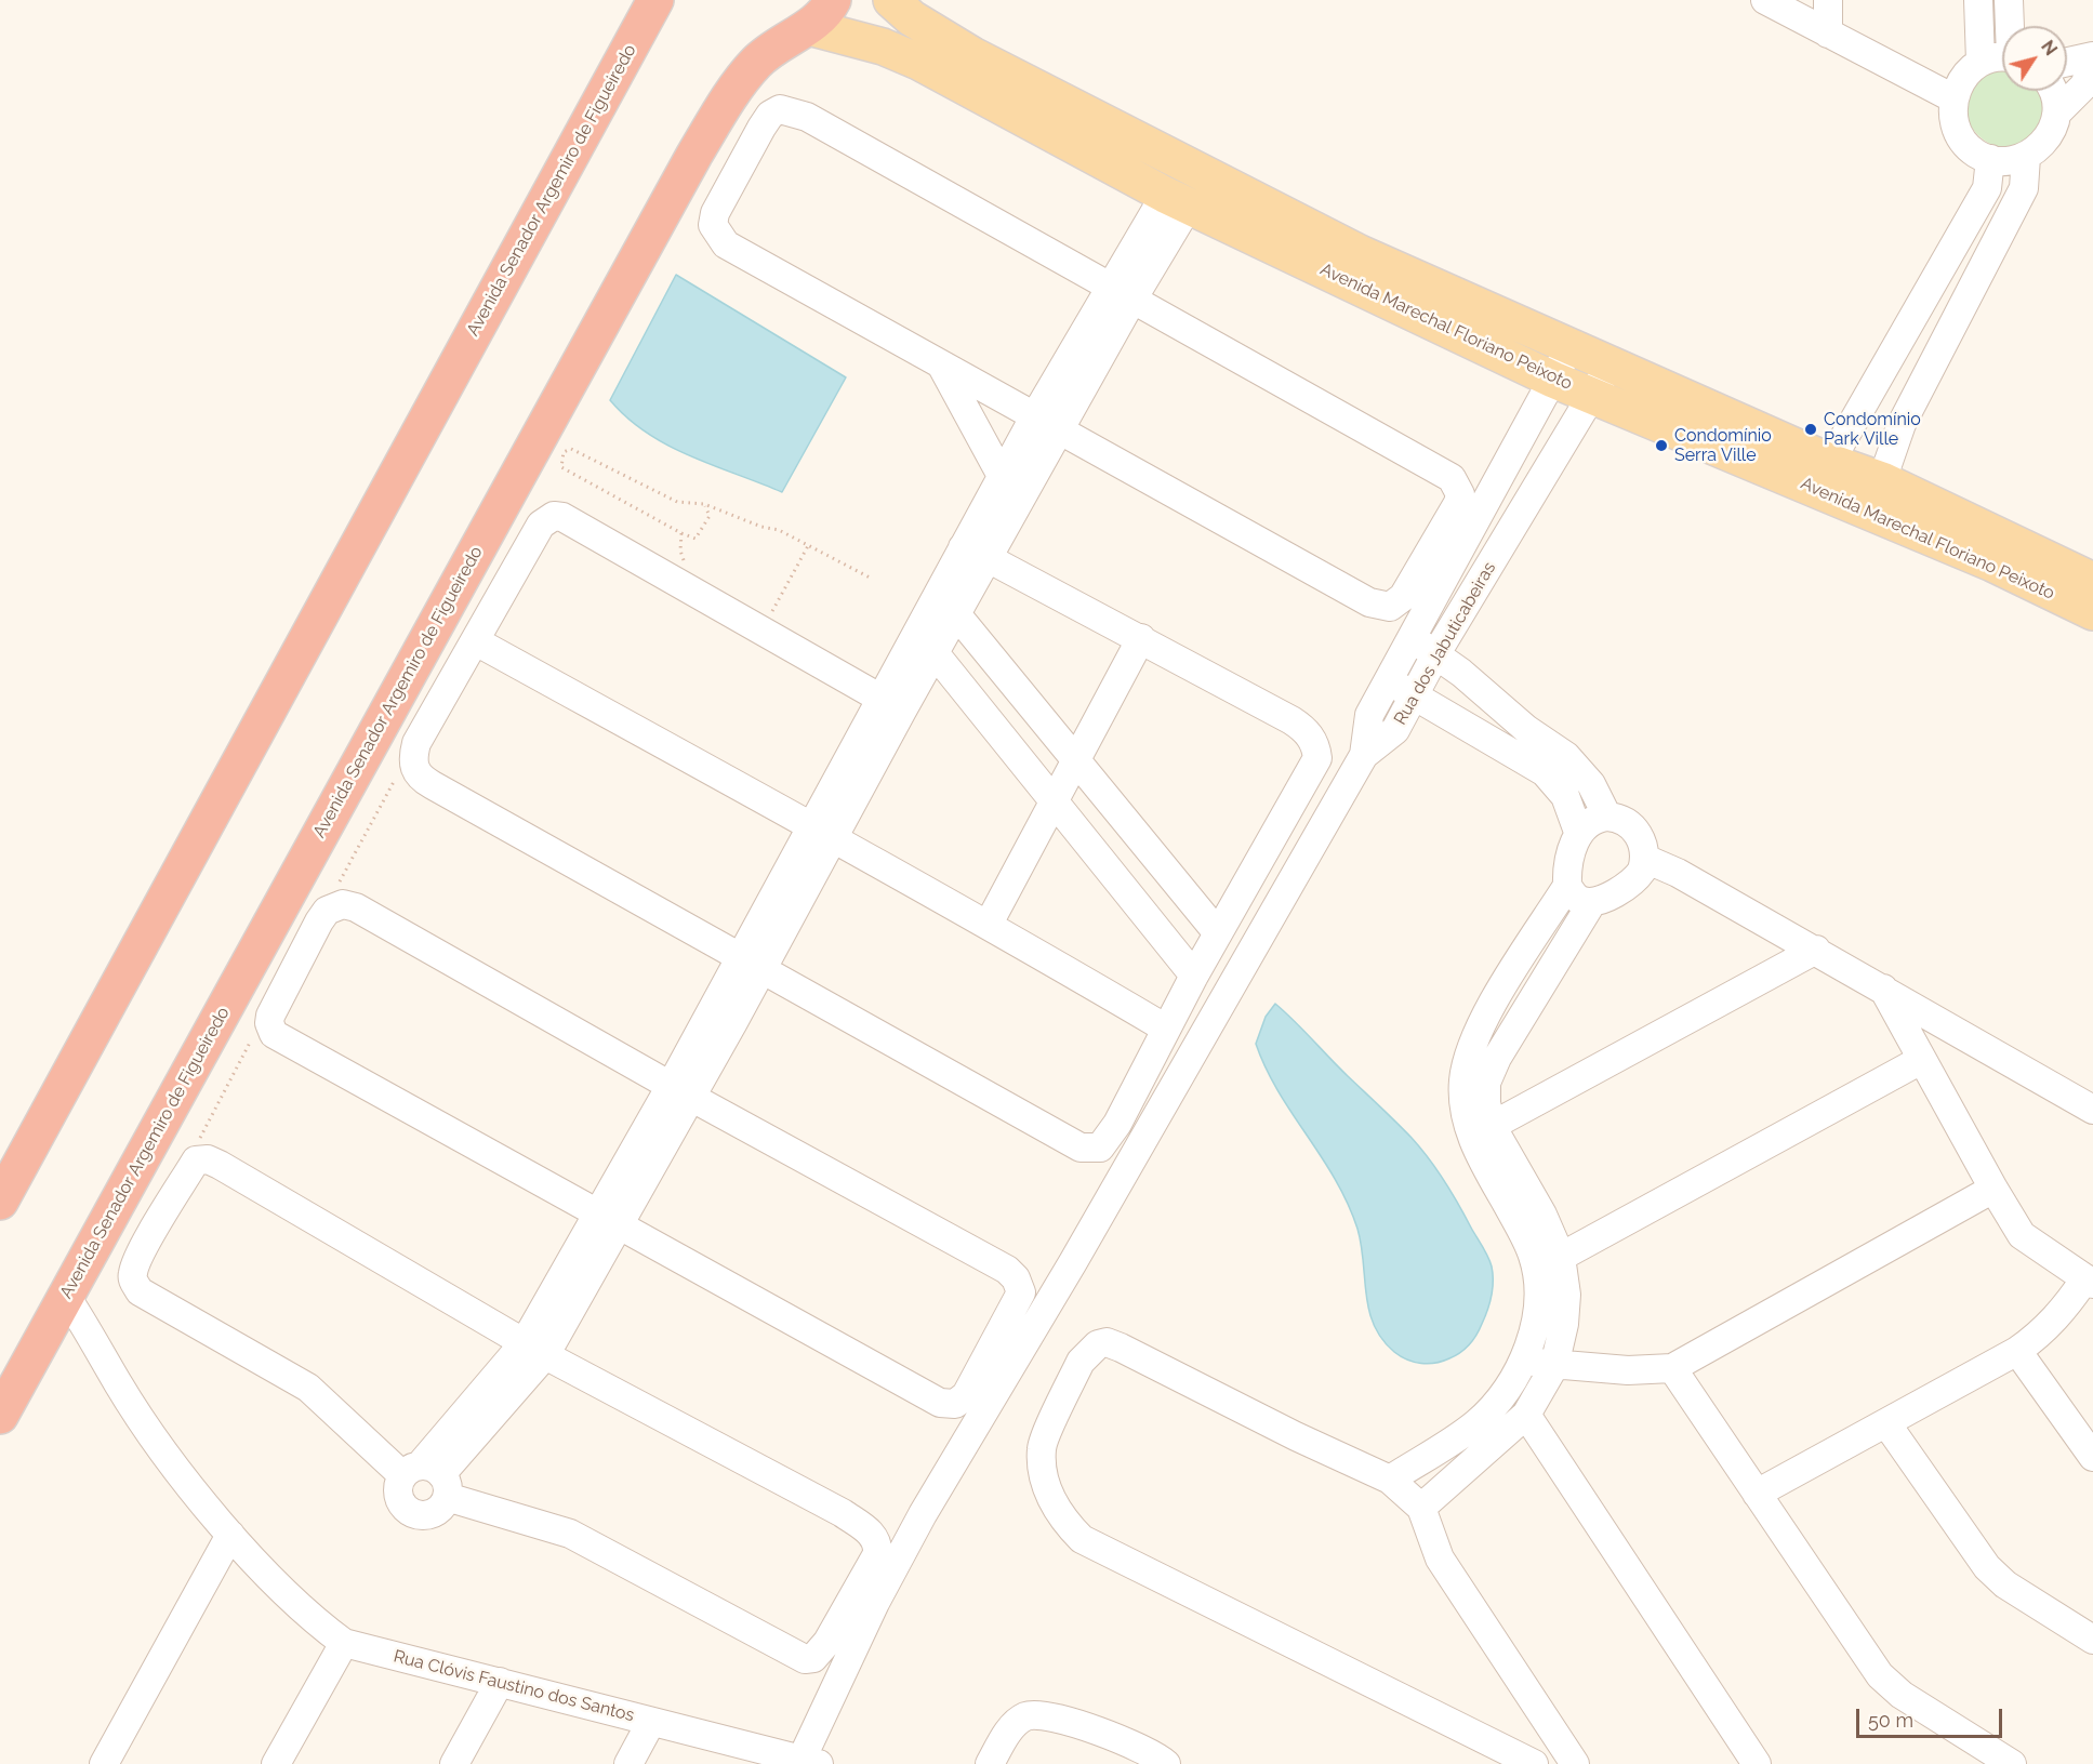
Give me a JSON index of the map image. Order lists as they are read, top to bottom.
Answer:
{
  "streets": {
    "highway": ["Avenida Senador Argemiro de Figueiredo"],
    "main road": ["Avenida Marechal Floriano Peixoto"],
    "street": ["Rua dos Jabuticabeiras", "Rua Clóvis Faustino dos Santos"]
  },
  "crossings": [
    ["Avenida Senador Argemiro de Figueiredo", "Avenida Marechal Floriano Peixoto"],
    ["Avenida Marechal Floriano Peixoto", "Rua dos Jabuticabeiras"]
  ],
  "places": ["Condomínio Park Ville", "Condomínio Serra Ville"],
  "scale_bar": "50 m",
  "north": "top right"
}
